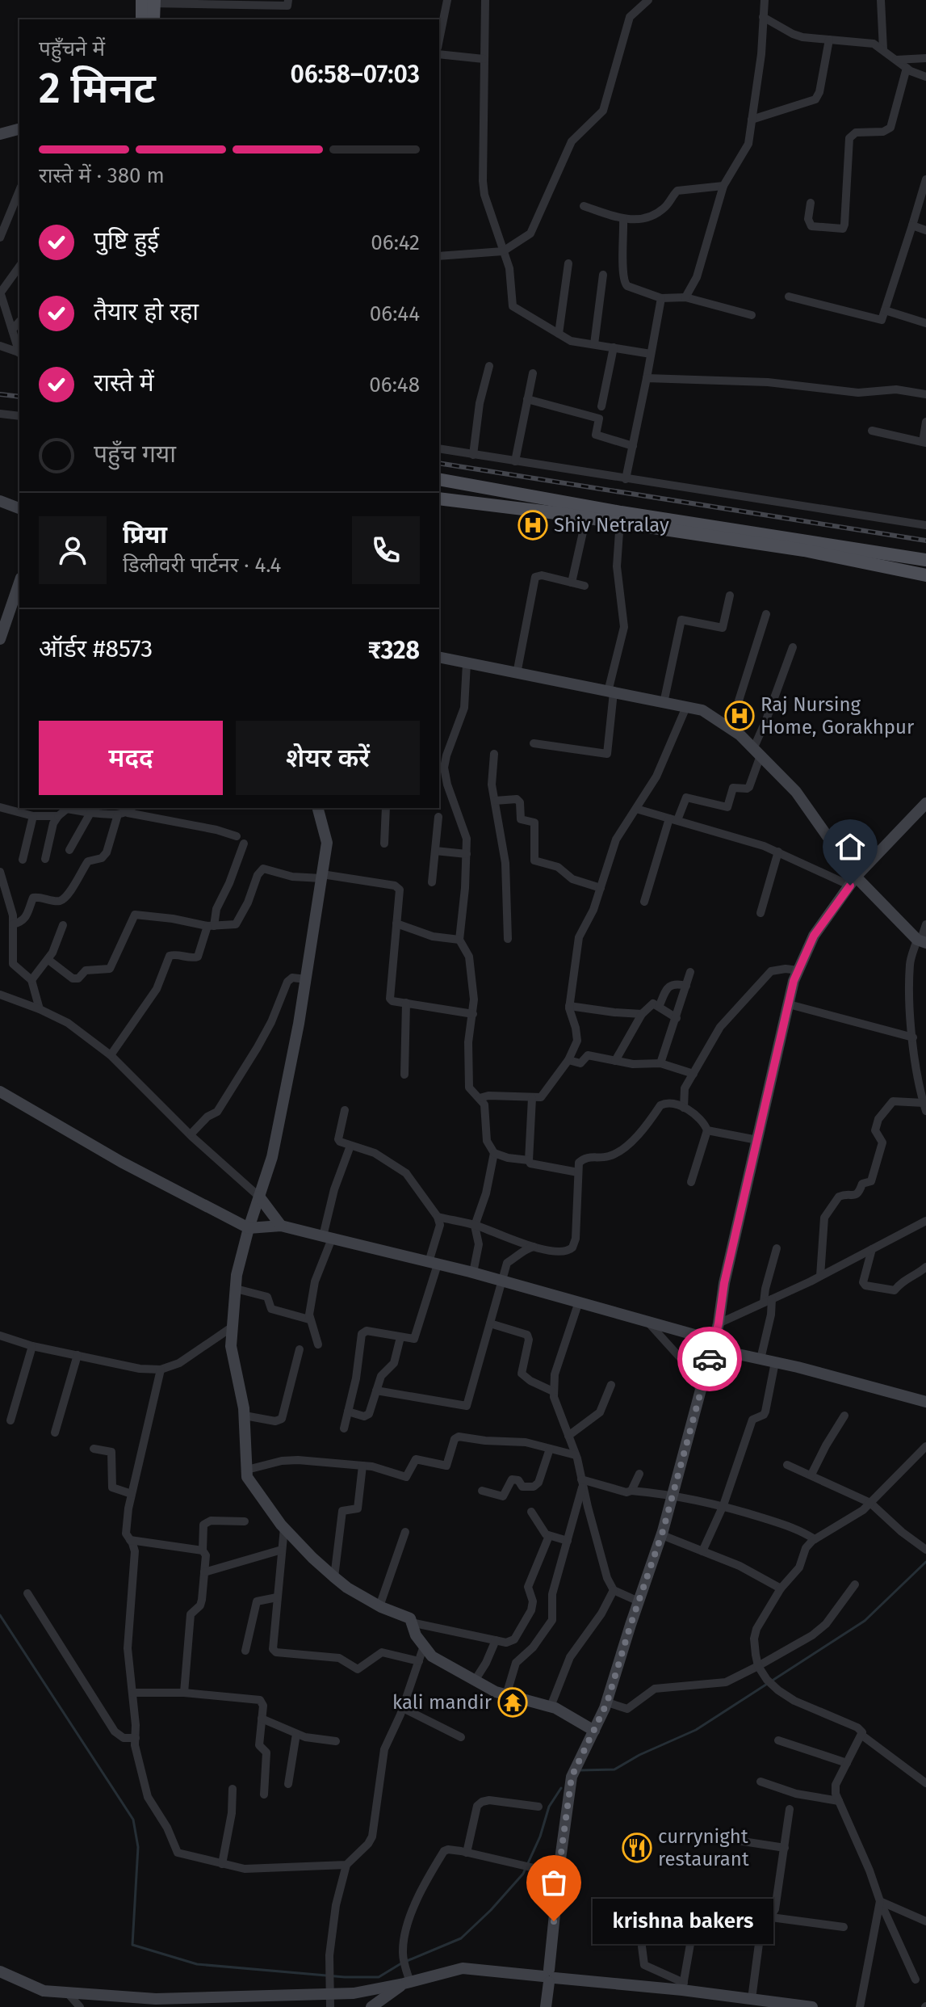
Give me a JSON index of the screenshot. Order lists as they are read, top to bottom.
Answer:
{
  "places": {
    "hospital": ["Shiv Netralay", "Raj Nursing Home, Gorakhpur"],
    "temple": ["kali mandir"],
    "restaurant": ["currynight restaurant"],
    "other": ["krishna bakers"]
  },
  "page": {
    "heading": ["2 मिनट", "पहुँचने में", "06:58–07:03"],
    "panel": [
      "प्रिया",
      "डिलीवरी पार्टनर · 4.4",
      "ऑर्डर #8573",
      "₹328"
    ],
    "bar": "रास्ते में · 380 m",
    "list": [
      ["पुष्टि हुई", "06:42"],
      ["तैयार हो रहा", "06:44"],
      ["रास्ते में", "06:48"],
      "पहुँच गया"
    ],
    "buttons": ["मदद", "शेयर करें"],
    "bubble": "krishna bakers"
  }
}
